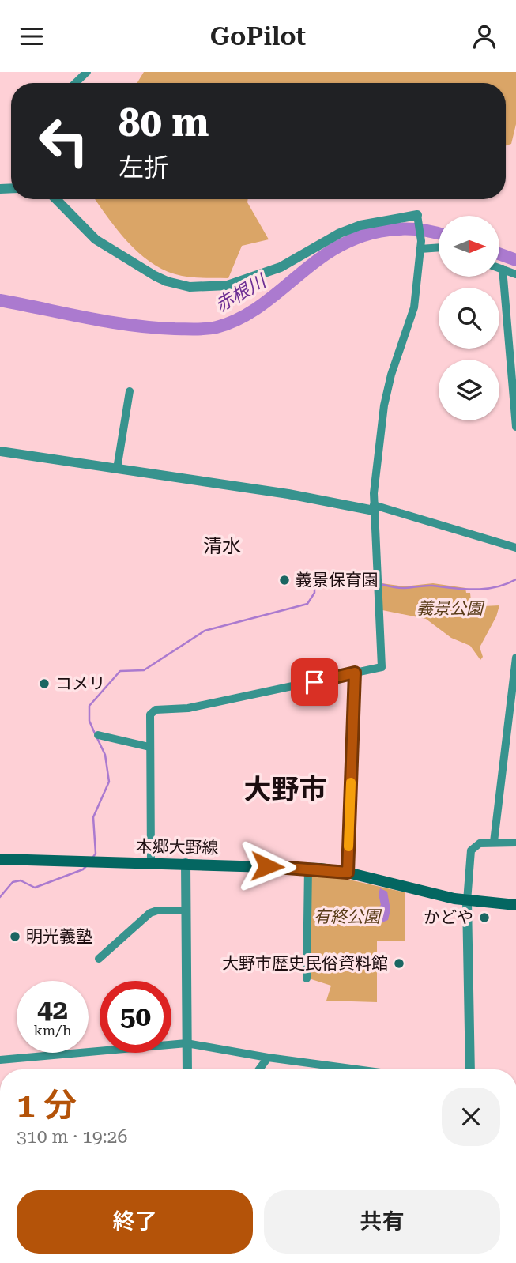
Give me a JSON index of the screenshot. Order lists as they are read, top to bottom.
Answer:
{
  "streets": {
    "main road": ["本郷大野線"]
  },
  "districts": ["清水", "大野市"],
  "water": ["赤根川"],
  "parks": ["義景公園", "有終公園"],
  "places": [
    "義景保育園",
    "コメリ",
    "かどや",
    "明光義塾",
    "大野市歴史民俗資料館"
  ],
  "north": "right",
  "page": {
    "header": "GoPilot",
    "turn": ["80 m", "左折"],
    "speed": "42 km/h",
    "limit": "50",
    "heading": ["1 分", "310 m · 19:26"],
    "buttons": ["終了", "共有"]
  }
}
